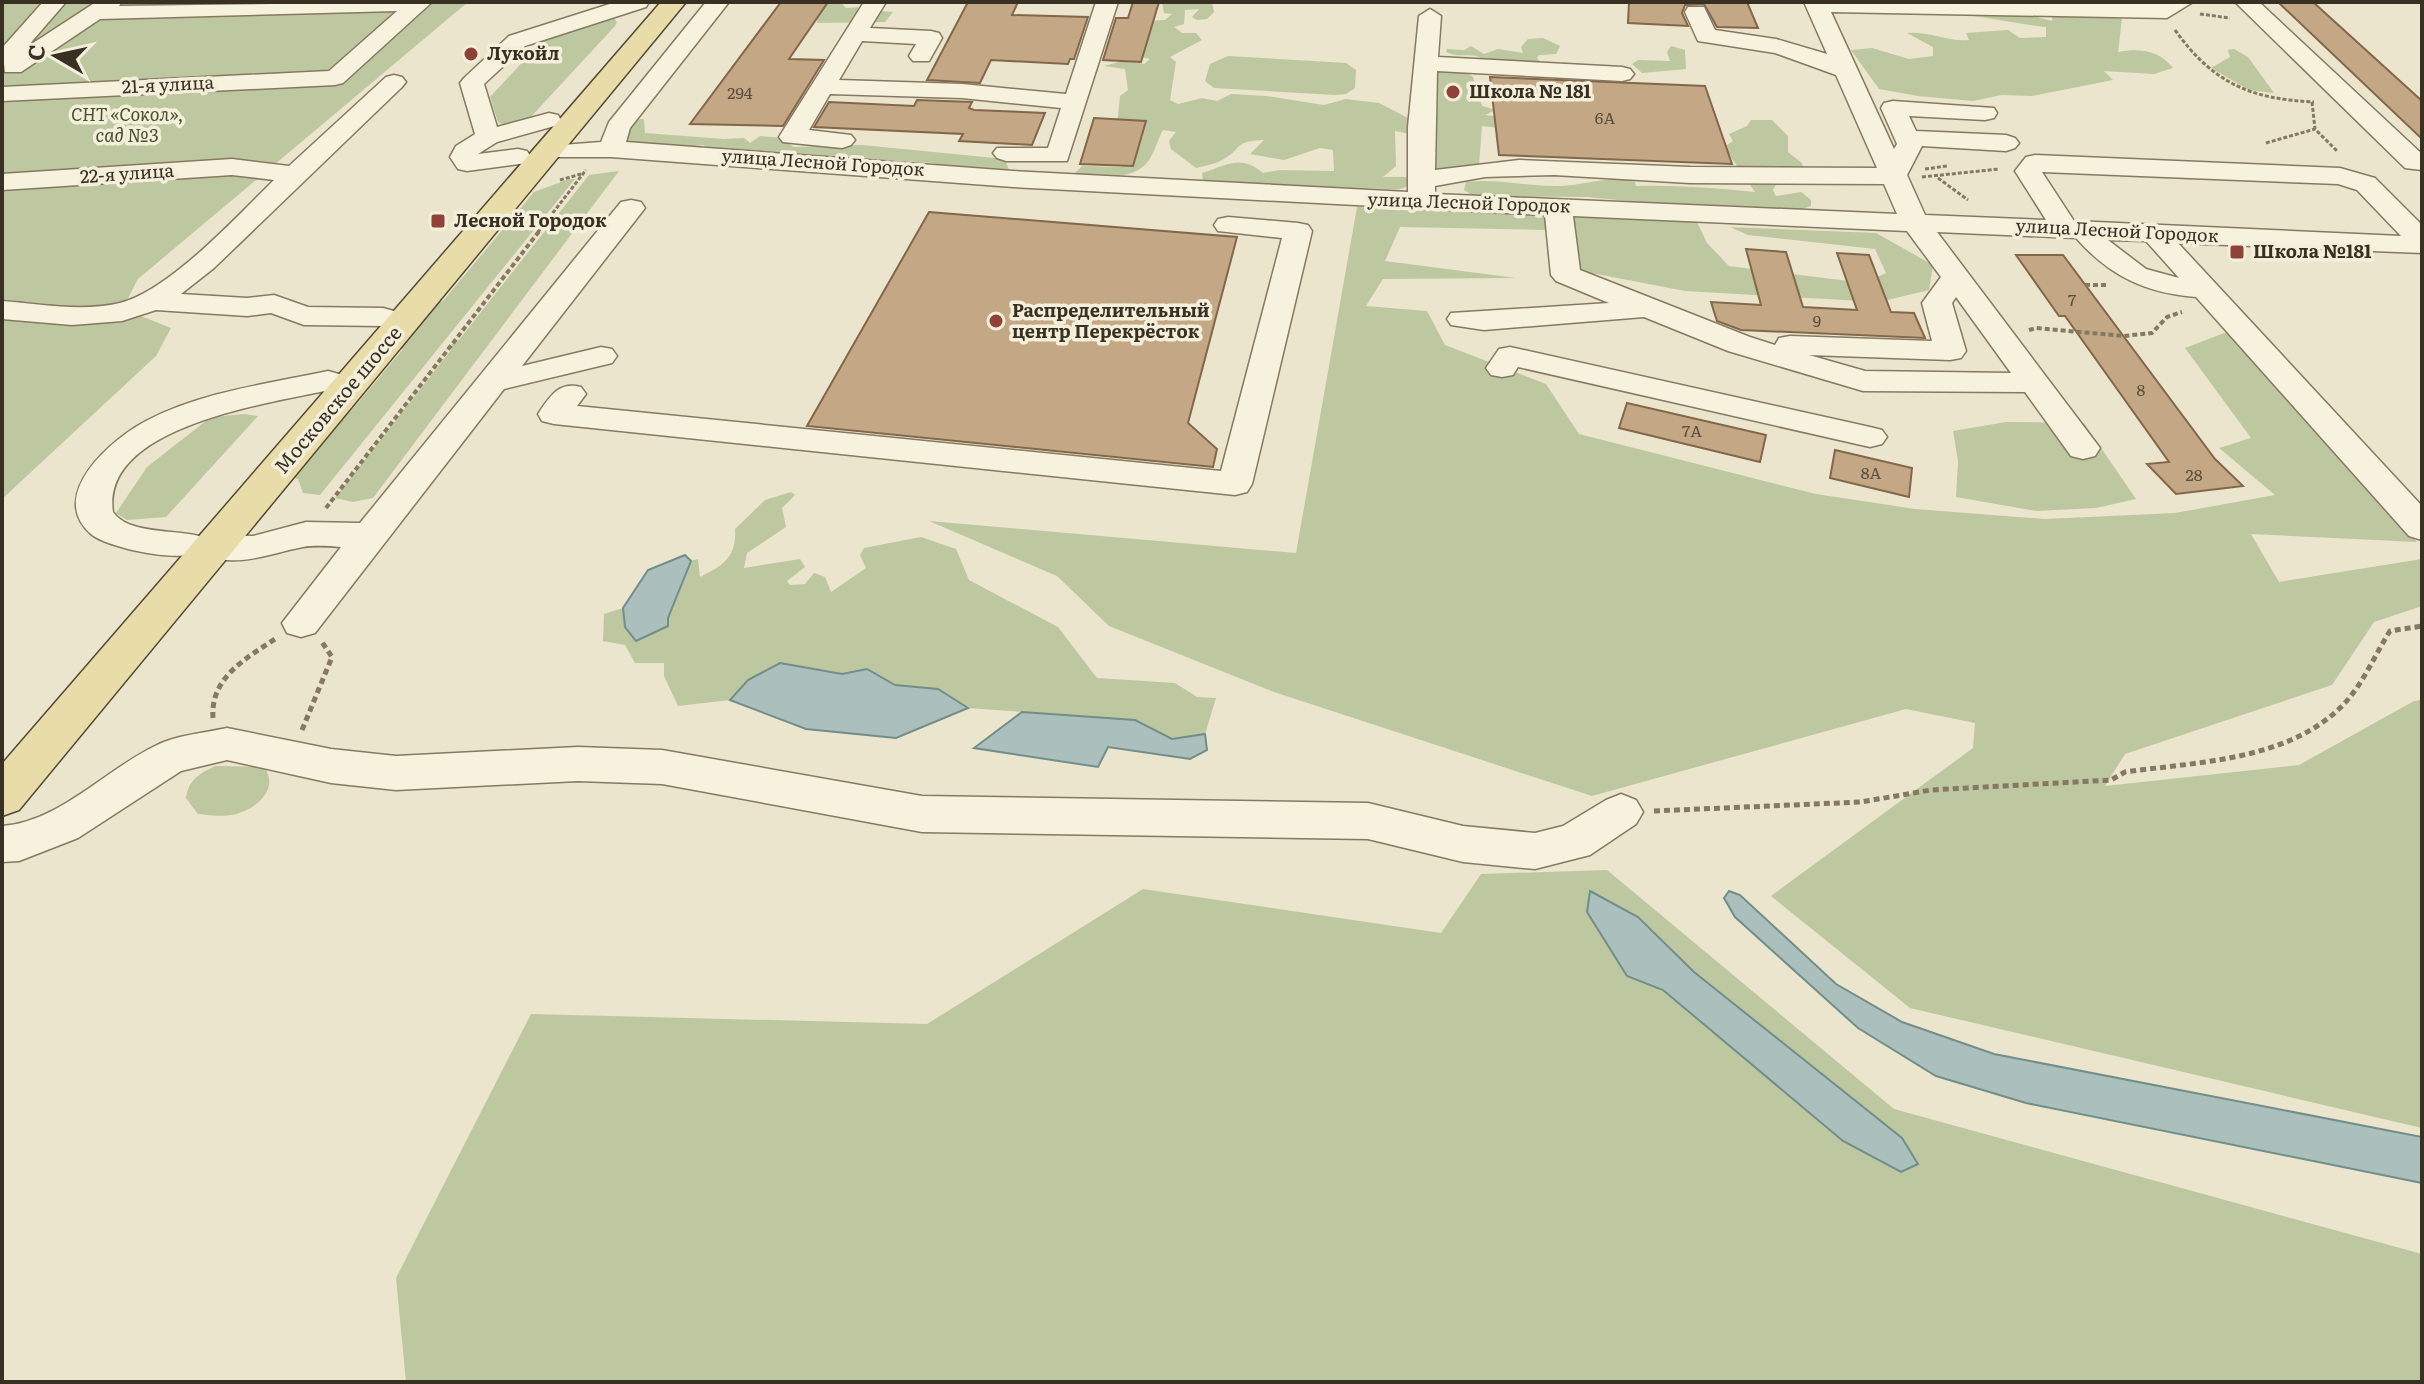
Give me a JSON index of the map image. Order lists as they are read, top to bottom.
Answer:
{
  "streets": {
    "main road": ["Московское шоссе"],
    "street": ["21-я улица", "улица Лесной Городок", "22-я улица"]
  },
  "crossings": [
    ["улица Лесной Городок", "Московское шоссе"]
  ],
  "parks": ["СНТ «Сокол», сад №3"],
  "places": {
    "other": ["Лукойл", "Школа № 181", "Распределительный центр Перекрёсток"],
    "transit": ["Лесной Городок", "Школа №181"]
  },
  "house_numbers": [
    "294",
    "6А",
    "7",
    "9",
    "8",
    "7А",
    "8А",
    "28"
  ],
  "north": "left"
}
